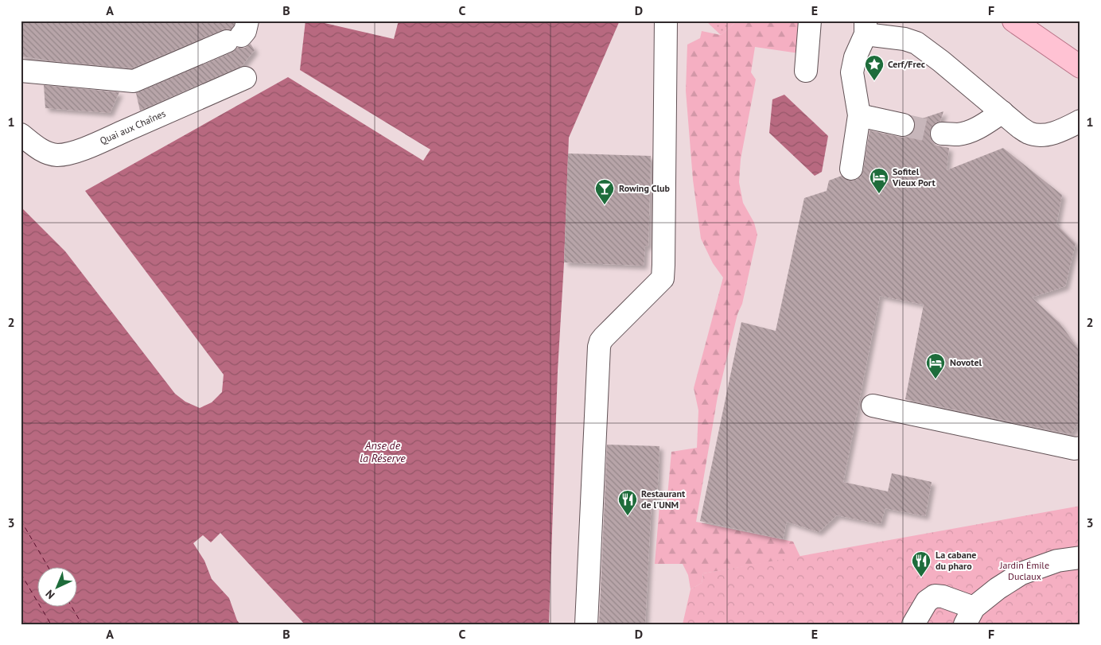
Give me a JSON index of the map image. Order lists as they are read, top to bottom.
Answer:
{
  "streets": {
    "lane": ["Quai aux Chaînes"]
  },
  "water": ["Anse de la Réserve"],
  "parks": ["Jardin Émile Duclaux"],
  "places": {
    "place": ["Cerf/Frec"],
    "hotel": ["Sofitel Vieux Port", "Novotel"],
    "bar": ["Rowing Club"],
    "restaurant": ["Restaurant de l'UNM", "La cabane du pharo"]
  },
  "north": "bottom left",
  "grid": {
    "columns": [
      "A",
      "B",
      "C",
      "D",
      "E",
      "F"
    ],
    "rows": ["1", "2", "3"]
  }
}
